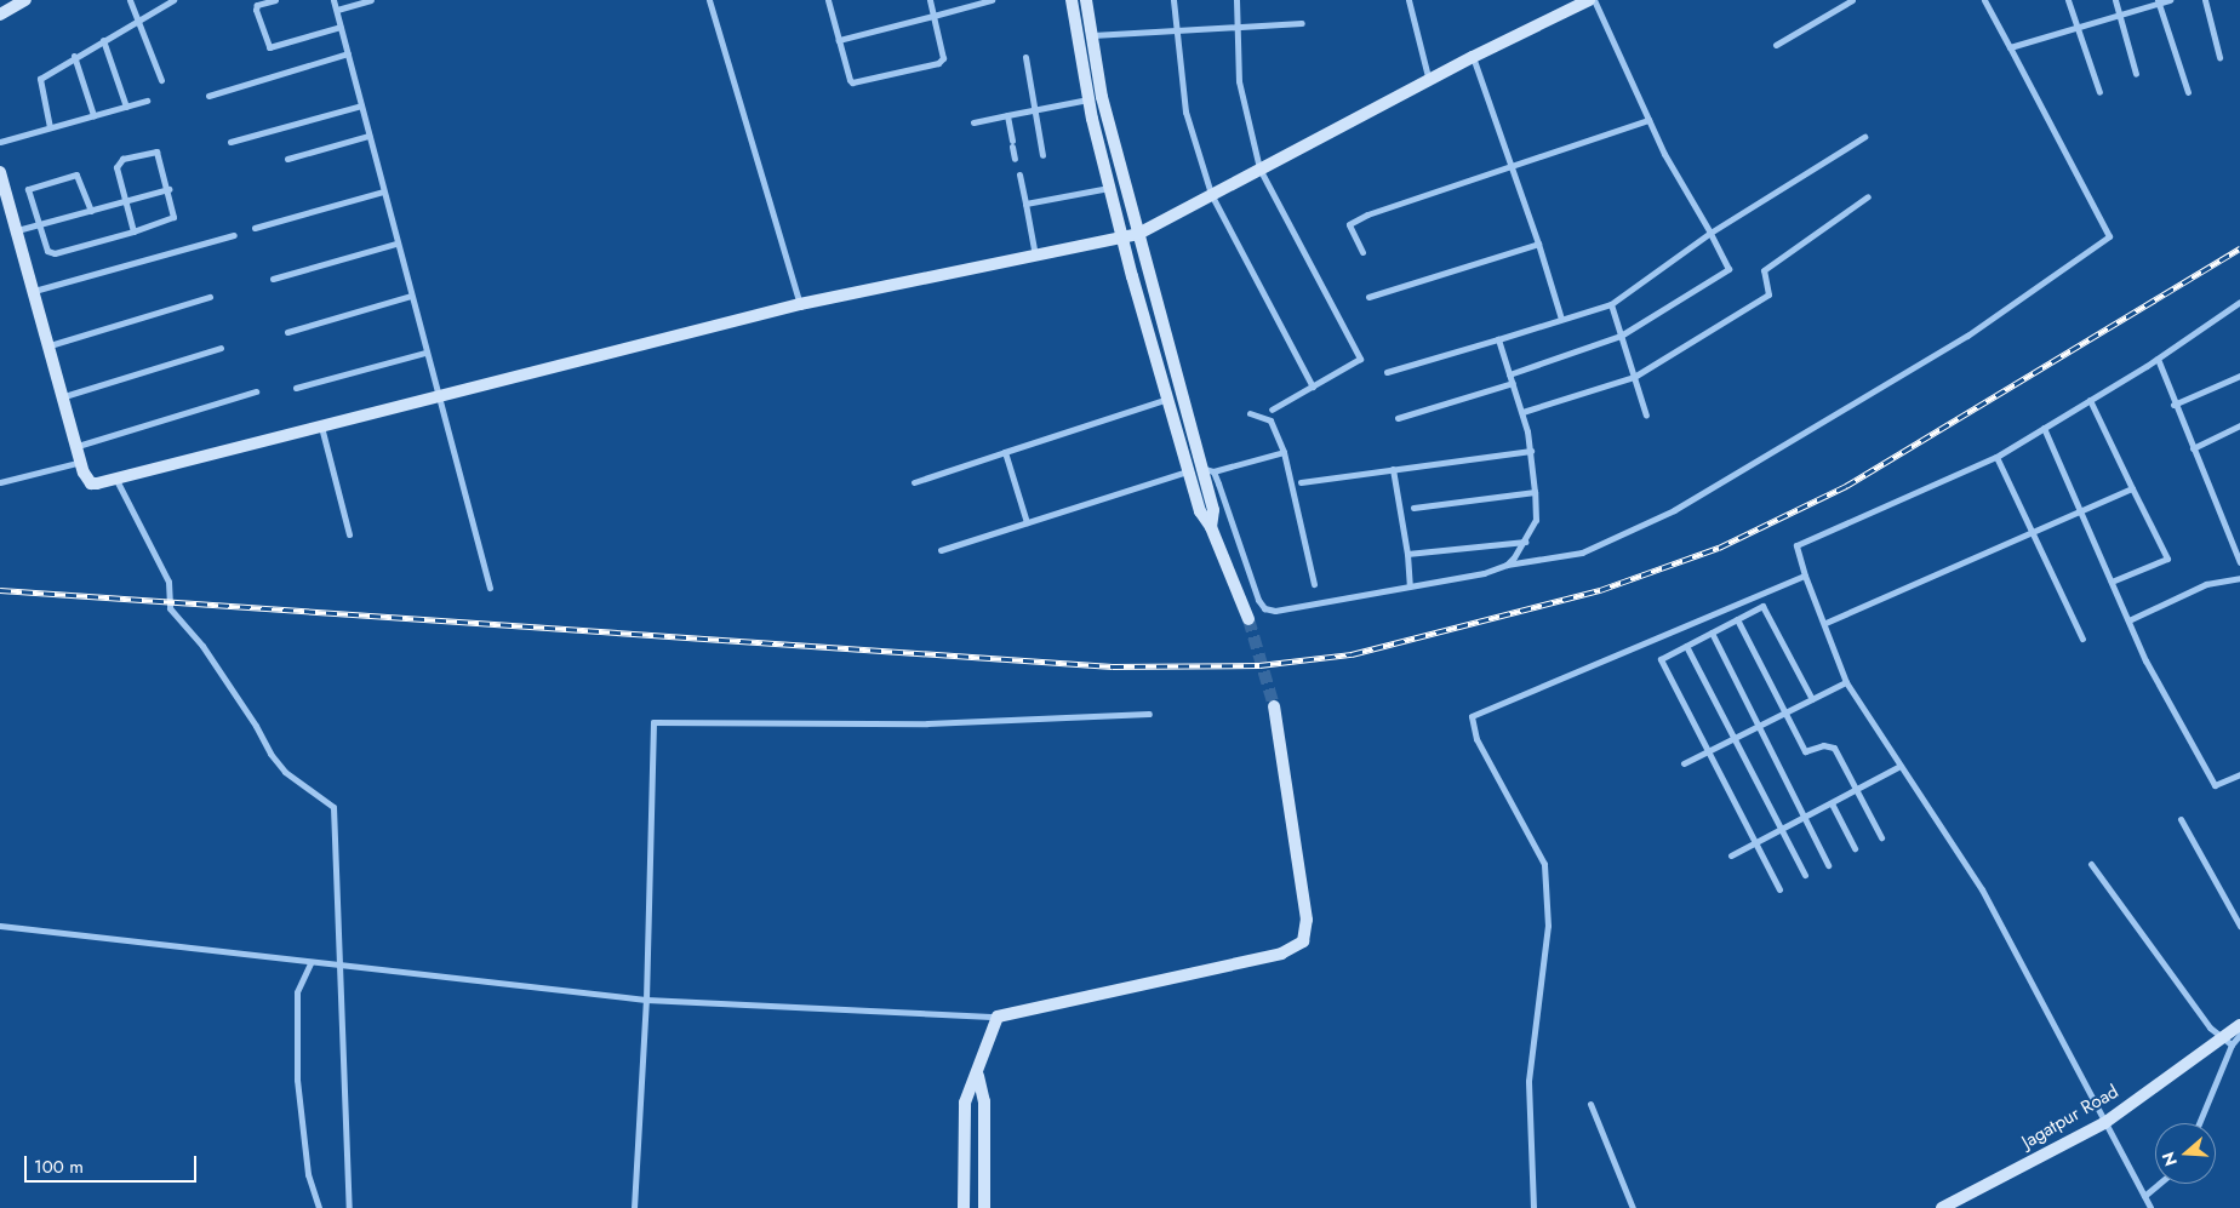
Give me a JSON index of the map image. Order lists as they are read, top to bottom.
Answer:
{
  "streets": {
    "street": ["Jagatpur Road"]
  },
  "scale_bar": "100 m",
  "north": "left"
}
